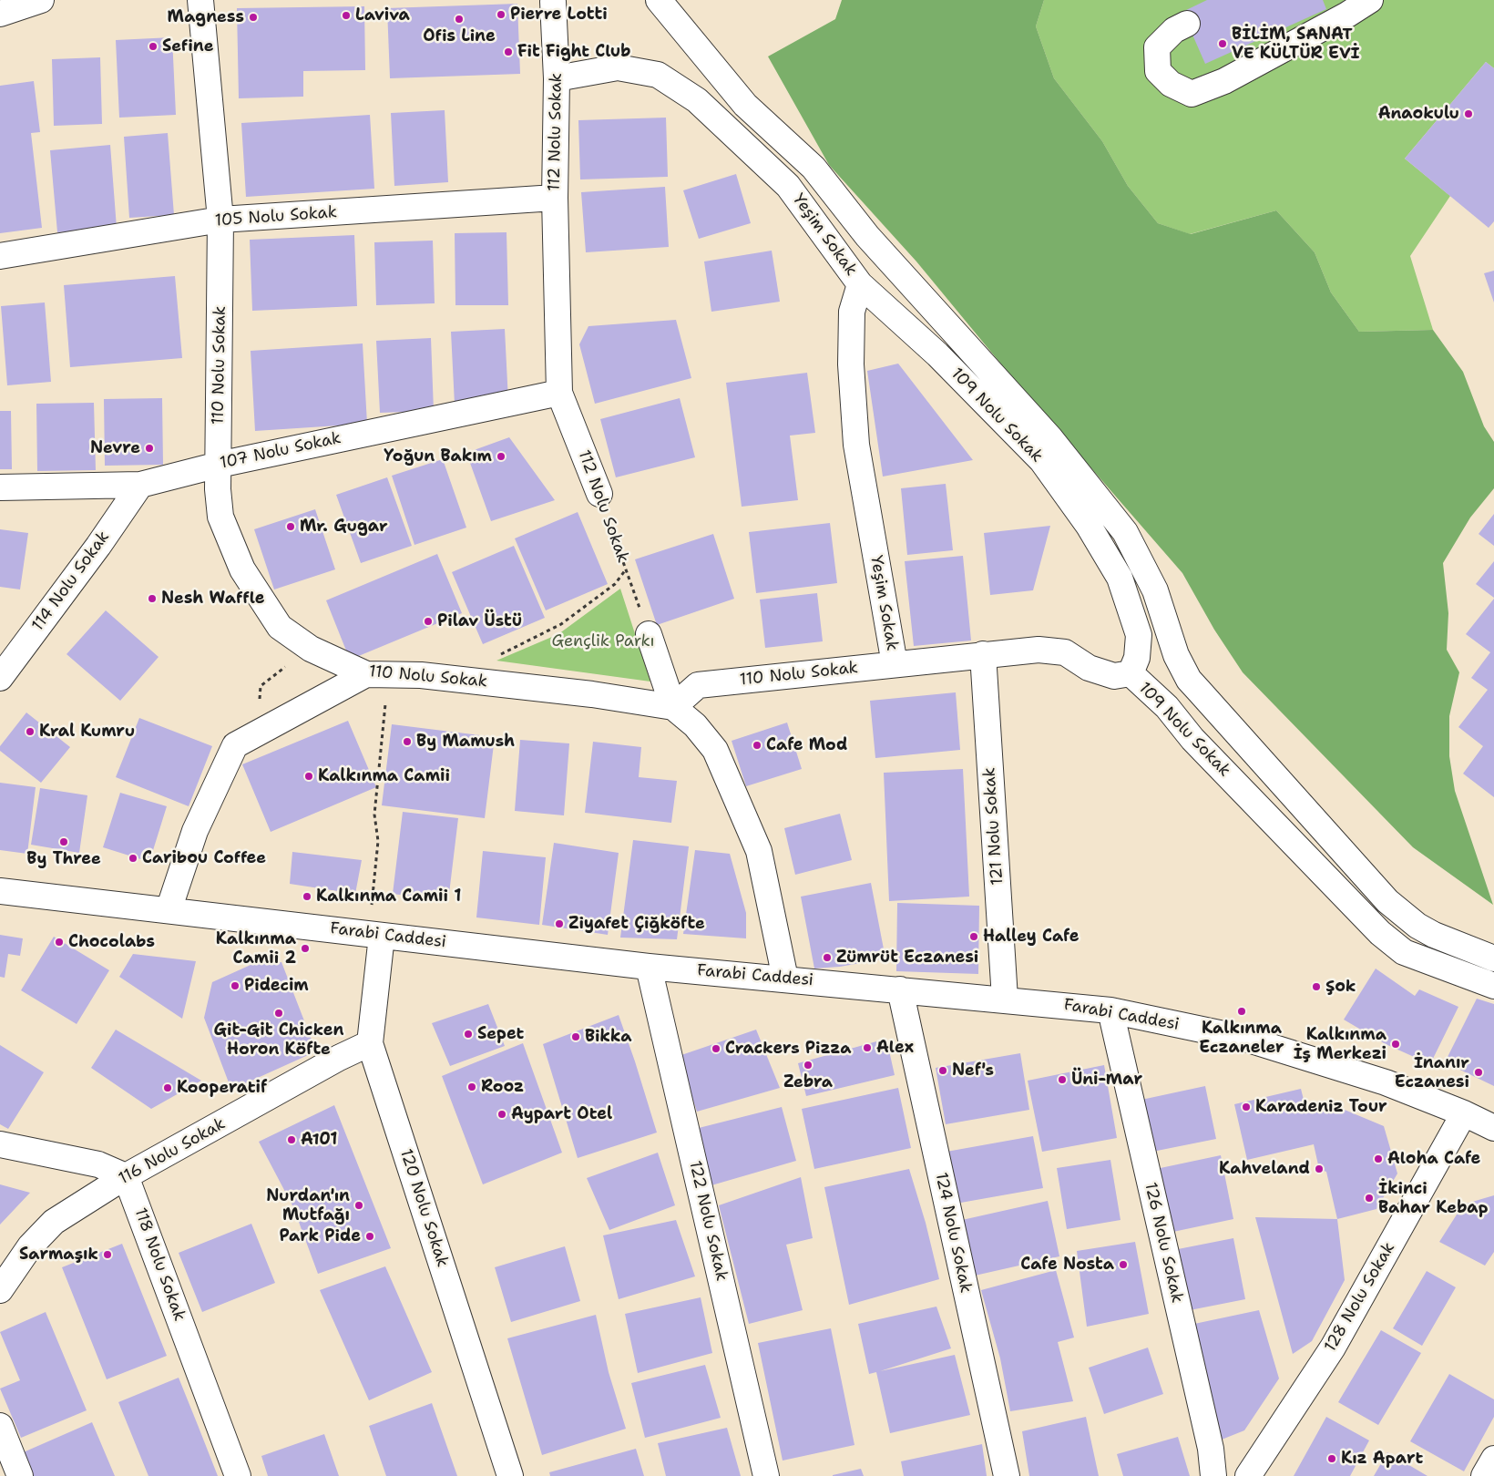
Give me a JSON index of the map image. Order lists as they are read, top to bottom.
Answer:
{
  "streets": {
    "street": [
      "112 Nolu Sokak",
      "105 Nolu Sokak",
      "Yeşim Sokak",
      "110 Nolu Sokak",
      "109 Nolu Sokak",
      "107 Nolu Sokak",
      "114 Nolu Sokak",
      "121 Nolu Sokak",
      "Farabi Caddesi",
      "116 Nolu Sokak",
      "120 Nolu Sokak",
      "122 Nolu Sokak",
      "124 Nolu Sokak",
      "126 Nolu Sokak",
      "118 Nolu Sokak",
      "128 Nolu Sokak"
    ]
  },
  "crossings": [
    ["112 Nolu Sokak", "105 Nolu Sokak"],
    ["112 Nolu Sokak", "Yeşim Sokak"],
    ["112 Nolu Sokak", "107 Nolu Sokak"],
    ["105 Nolu Sokak", "110 Nolu Sokak"],
    ["Yeşim Sokak", "110 Nolu Sokak"],
    ["Yeşim Sokak", "109 Nolu Sokak"],
    ["110 Nolu Sokak", "109 Nolu Sokak"],
    ["110 Nolu Sokak", "107 Nolu Sokak"],
    ["110 Nolu Sokak", "121 Nolu Sokak"],
    ["107 Nolu Sokak", "114 Nolu Sokak"],
    ["121 Nolu Sokak", "Farabi Caddesi"],
    ["Farabi Caddesi", "120 Nolu Sokak"],
    ["Farabi Caddesi", "122 Nolu Sokak"],
    ["Farabi Caddesi", "124 Nolu Sokak"],
    ["Farabi Caddesi", "126 Nolu Sokak"],
    ["Farabi Caddesi", "128 Nolu Sokak"],
    ["116 Nolu Sokak", "120 Nolu Sokak"],
    ["116 Nolu Sokak", "118 Nolu Sokak"]
  ],
  "parks": ["Gençlik Parkı"],
  "places": [
    "Pierre Lotti",
    "Laviva",
    "Magness",
    "Ofis Line",
    "BİLİM, SANAT VE KÜLTÜR EVİ",
    "Sefine",
    "Fit Fight Club",
    "Anaokulu",
    "Nevre",
    "Yoğun Bakım",
    "Mr. Gugar",
    "Nesh Waffle",
    "Pilav Üstü",
    "Kral Kumru",
    "By Mamush",
    "Cafe Mod",
    "Kalkınma Camii",
    "By Three",
    "Caribou Coffee",
    "Kalkınma Camii 1",
    "Ziyafet Çiğköfte",
    "Halley Cafe",
    "Chocolabs",
    "Kalkınma Camii 2",
    "Zümrüt Eczanesi",
    "Pidecim",
    "Şok",
    "Kalkınma Eczaneler",
    "Git-Git Chicken Horon Köfte",
    "Sepet",
    "Bikka",
    "Kalkınma İş Merkezi",
    "Alex",
    "Crackers Pizza",
    "Zebra",
    "Nef's",
    "İnanır Eczanesi",
    "Üni-Mar",
    "Rooz",
    "Kooperatif",
    "Karadeniz Tour",
    "Aypart Otel",
    "A101",
    "Aloha Cafe",
    "Kahveland",
    "İkinci Bahar Kebap",
    "Nurdan'ın Mutfağı",
    "Park Pide",
    "Sarmaşık",
    "Cafe Nosta",
    "Kız Apart"
  ]
}
